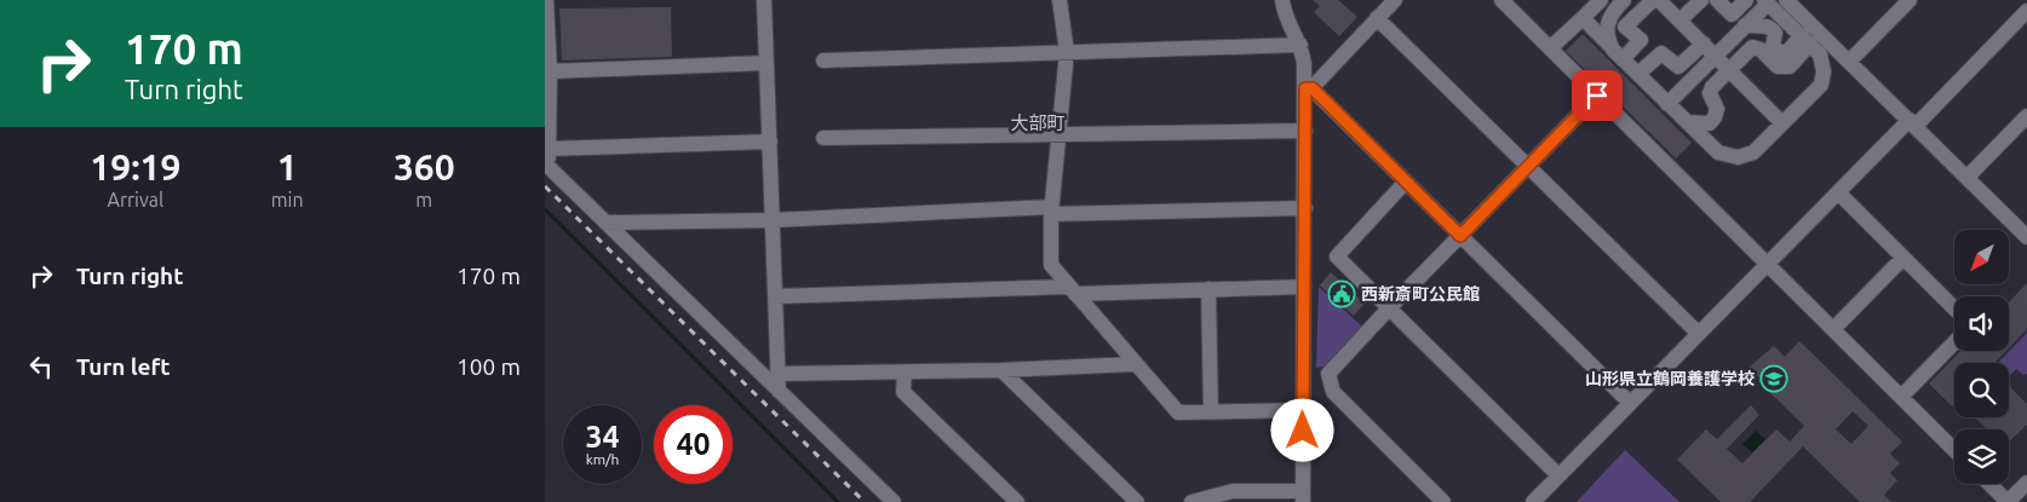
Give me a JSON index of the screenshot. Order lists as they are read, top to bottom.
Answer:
{
  "districts": ["大部町"],
  "places": {
    "public building": ["西新斎町公民館"],
    "school or university": ["山形県立鶴岡養護学校"]
  },
  "north": "bottom left",
  "page": {
    "turn": ["170 m", "Turn right"],
    "eta": [
      "19:19",
      "Arrival",
      "1",
      "min",
      "360",
      "m"
    ],
    "list": [
      {
        "name": "Turn right",
        "value": "170 m"
      },
      {
        "name": "Turn left",
        "value": "100 m"
      }
    ],
    "speed": "34 km/h",
    "limit": "40"
  }
}
